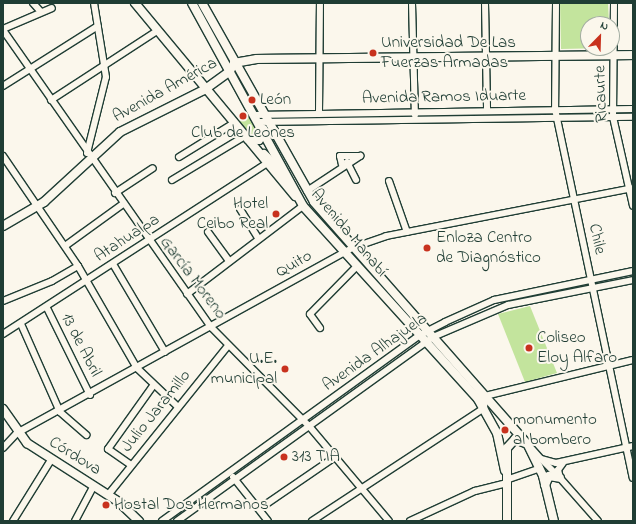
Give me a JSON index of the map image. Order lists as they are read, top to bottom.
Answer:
{
  "streets": {
    "main road": ["Avenida América", "Avenida Manabí", "Córdova"],
    "street": [
      "Ricaurte",
      "Avenida Ramos Iduarte",
      "Atahualpa",
      "Chile",
      "Quito",
      "García Moreno",
      "13 de Abril",
      "Avenida Alhajuela",
      "Julio Jaramillo"
    ]
  },
  "crossings": [
    ["Avenida América", "Avenida Manabí"],
    ["Avenida América", "Chile"],
    ["Avenida América", "García Moreno"],
    ["Ricaurte", "Avenida Ramos Iduarte"],
    ["Ricaurte", "Quito"],
    ["Avenida Ramos Iduarte", "Avenida Manabí"],
    ["Avenida Ramos Iduarte", "Chile"],
    ["Avenida Manabí", "Quito"],
    ["Avenida Manabí", "Avenida Alhajuela"],
    ["Atahualpa", "García Moreno"],
    ["Atahualpa", "13 de Abril"],
    ["Chile", "Quito"],
    ["Chile", "Avenida Alhajuela"],
    ["Quito", "García Moreno"],
    ["Quito", "13 de Abril"],
    ["Quito", "Córdova"],
    ["García Moreno", "Avenida Alhajuela"],
    ["García Moreno", "Julio Jaramillo"],
    ["Julio Jaramillo", "Córdova"]
  ],
  "places": [
    "Universidad De Las Fuerzas Armadas",
    "León",
    "Club de Leones",
    "Hotel Ceibo Real",
    "Enloza Centro de Diagnóstico",
    "Coliseo Eloy Alfaro",
    "U.E. municipal",
    "monumento al bombero",
    "313 TIA",
    "Hostal Dos Hermanos"
  ],
  "north": "top right"
}
